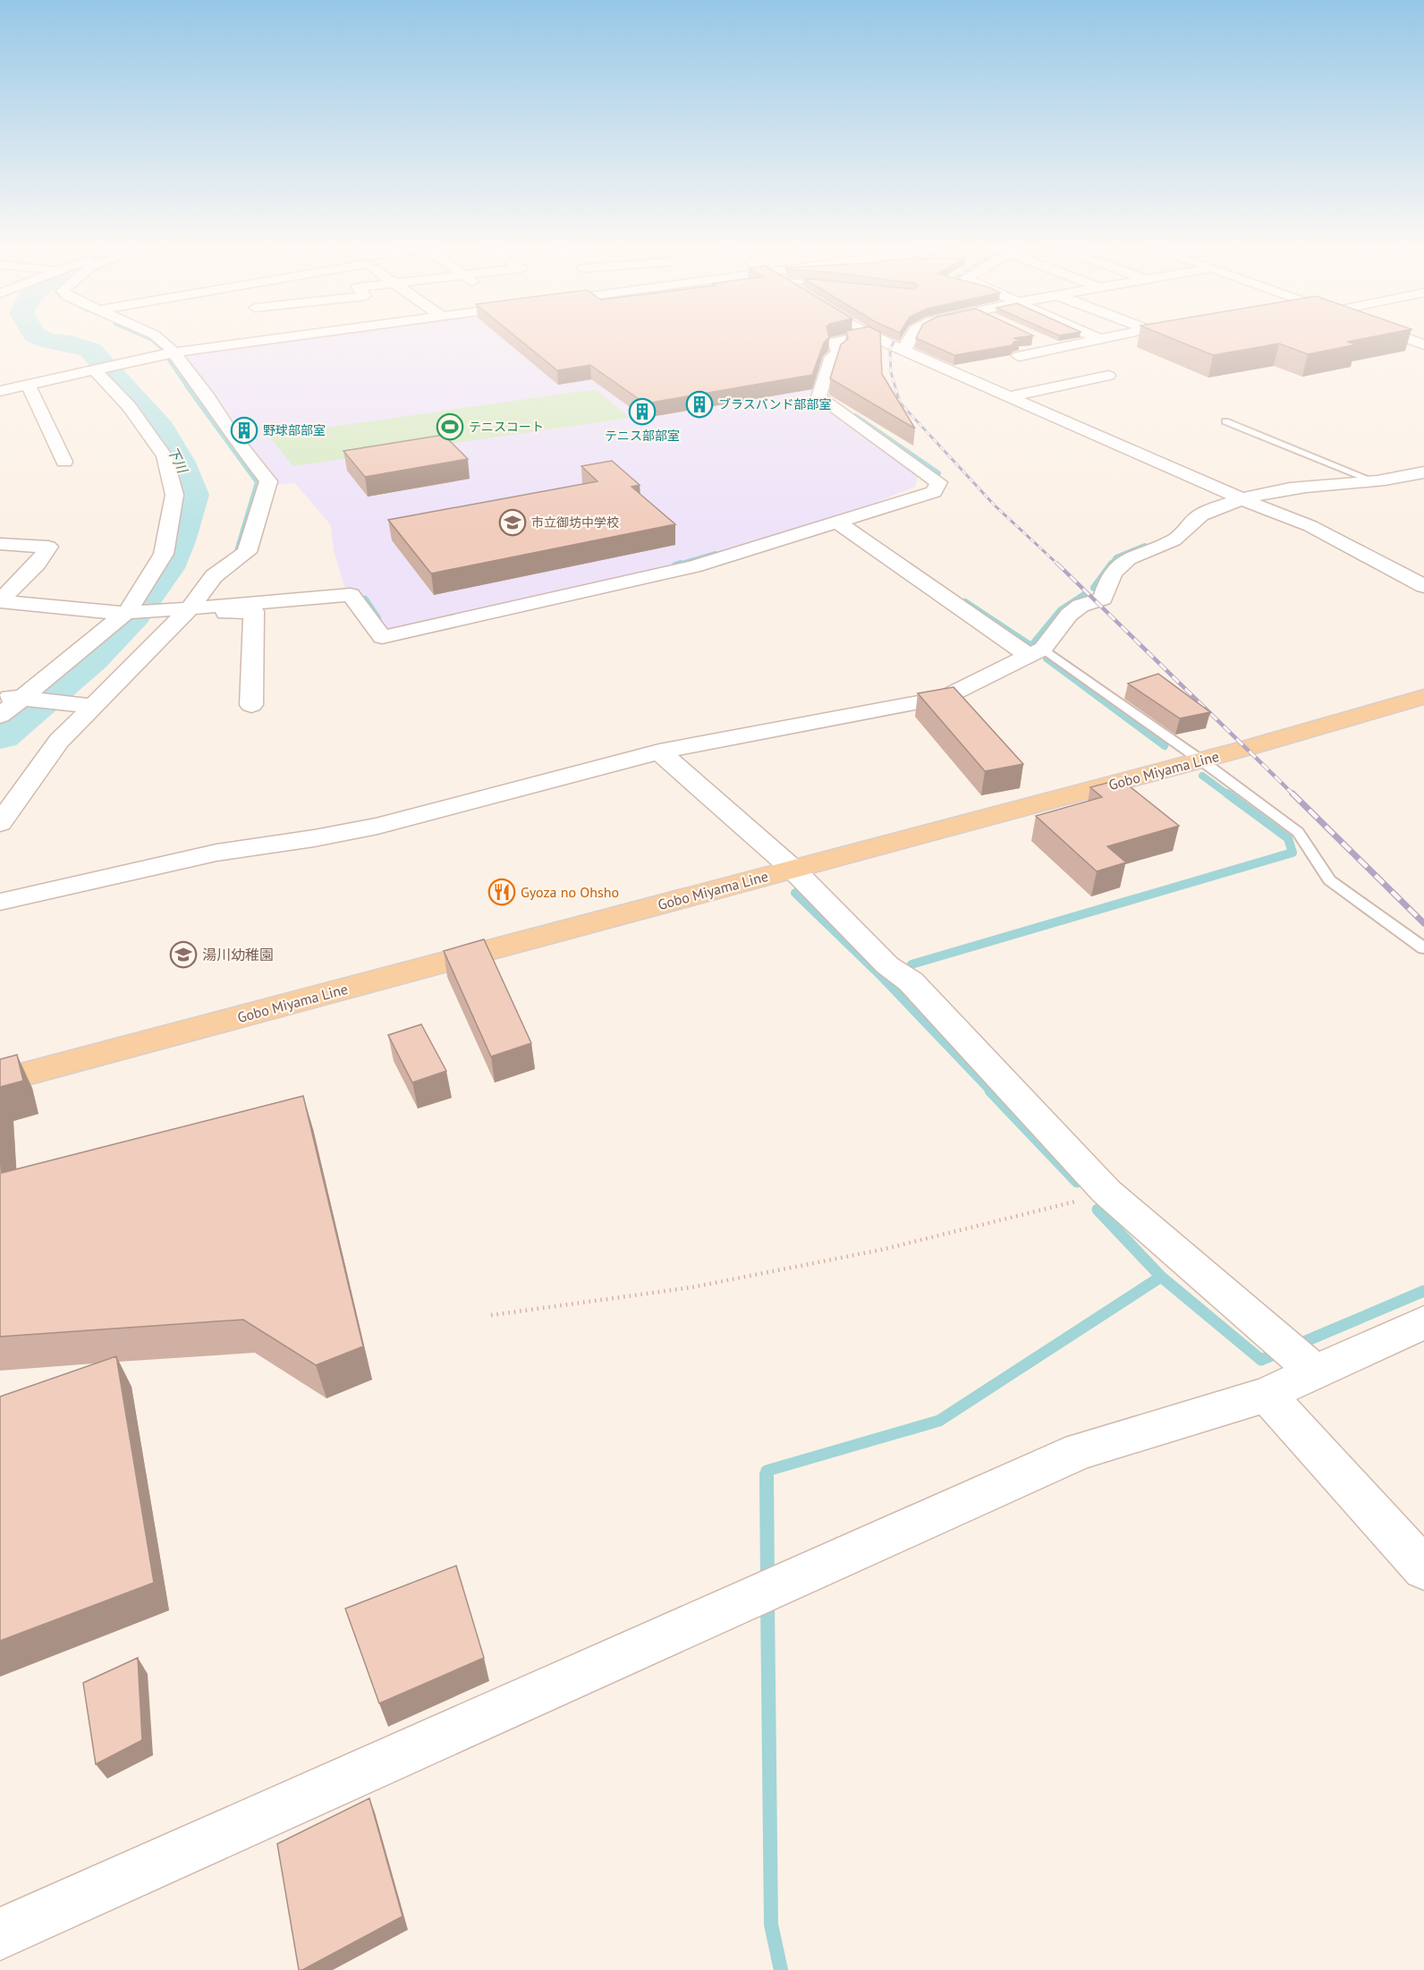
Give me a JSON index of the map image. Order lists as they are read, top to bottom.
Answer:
{
  "streets": {
    "main road": ["Gobo Miyama Line"]
  },
  "water": ["下川"],
  "places": {
    "building": ["ブラスバンド部部室", "テニス部部室", "野球部部室"],
    "sports": ["テニスコート"],
    "school or university": ["市立御坊中学校", "湯川幼稚園"],
    "restaurant": ["Gyoza no Ohsho"]
  }
}
